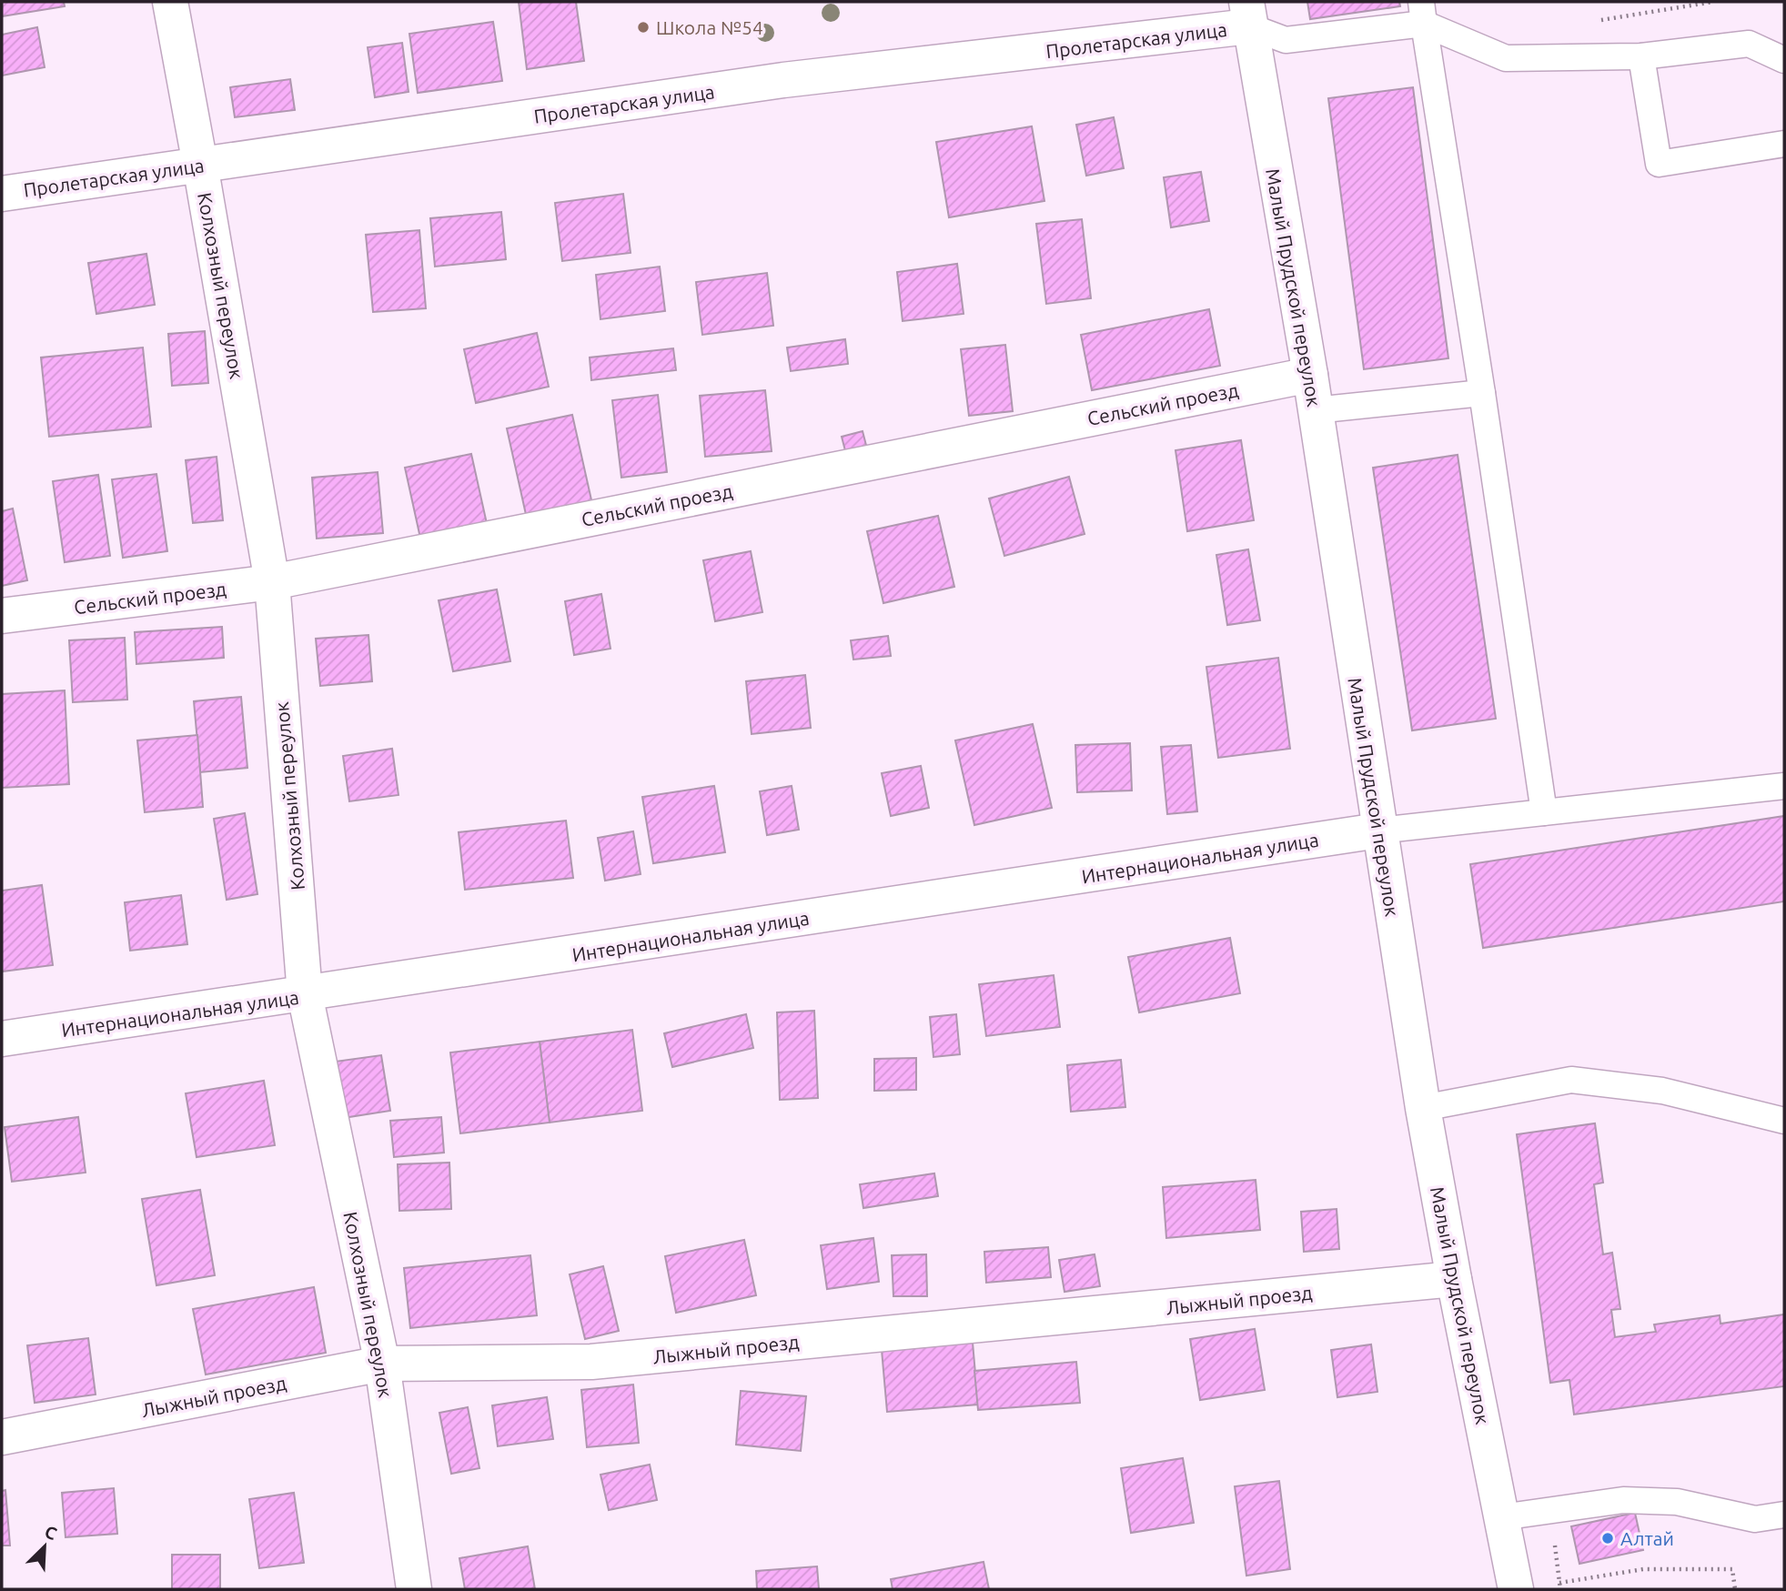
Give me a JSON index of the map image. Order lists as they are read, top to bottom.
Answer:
{
  "streets": {
    "street": [
      "Пролетарская улица",
      "Колхозный переулок",
      "Малый Прудской переулок",
      "Сельский проезд",
      "Интернациональная улица",
      "Лыжный проезд"
    ]
  },
  "crossings": [
    ["Пролетарская улица", "Колхозный переулок"],
    ["Пролетарская улица", "Малый Прудской переулок"],
    ["Колхозный переулок", "Сельский проезд"],
    ["Колхозный переулок", "Интернациональная улица"],
    ["Колхозный переулок", "Лыжный проезд"],
    ["Малый Прудской переулок", "Сельский проезд"],
    ["Малый Прудской переулок", "Интернациональная улица"],
    ["Малый Прудской переулок", "Лыжный проезд"]
  ],
  "places": ["Школа №54", "Алтай"],
  "north": "top right"
}
